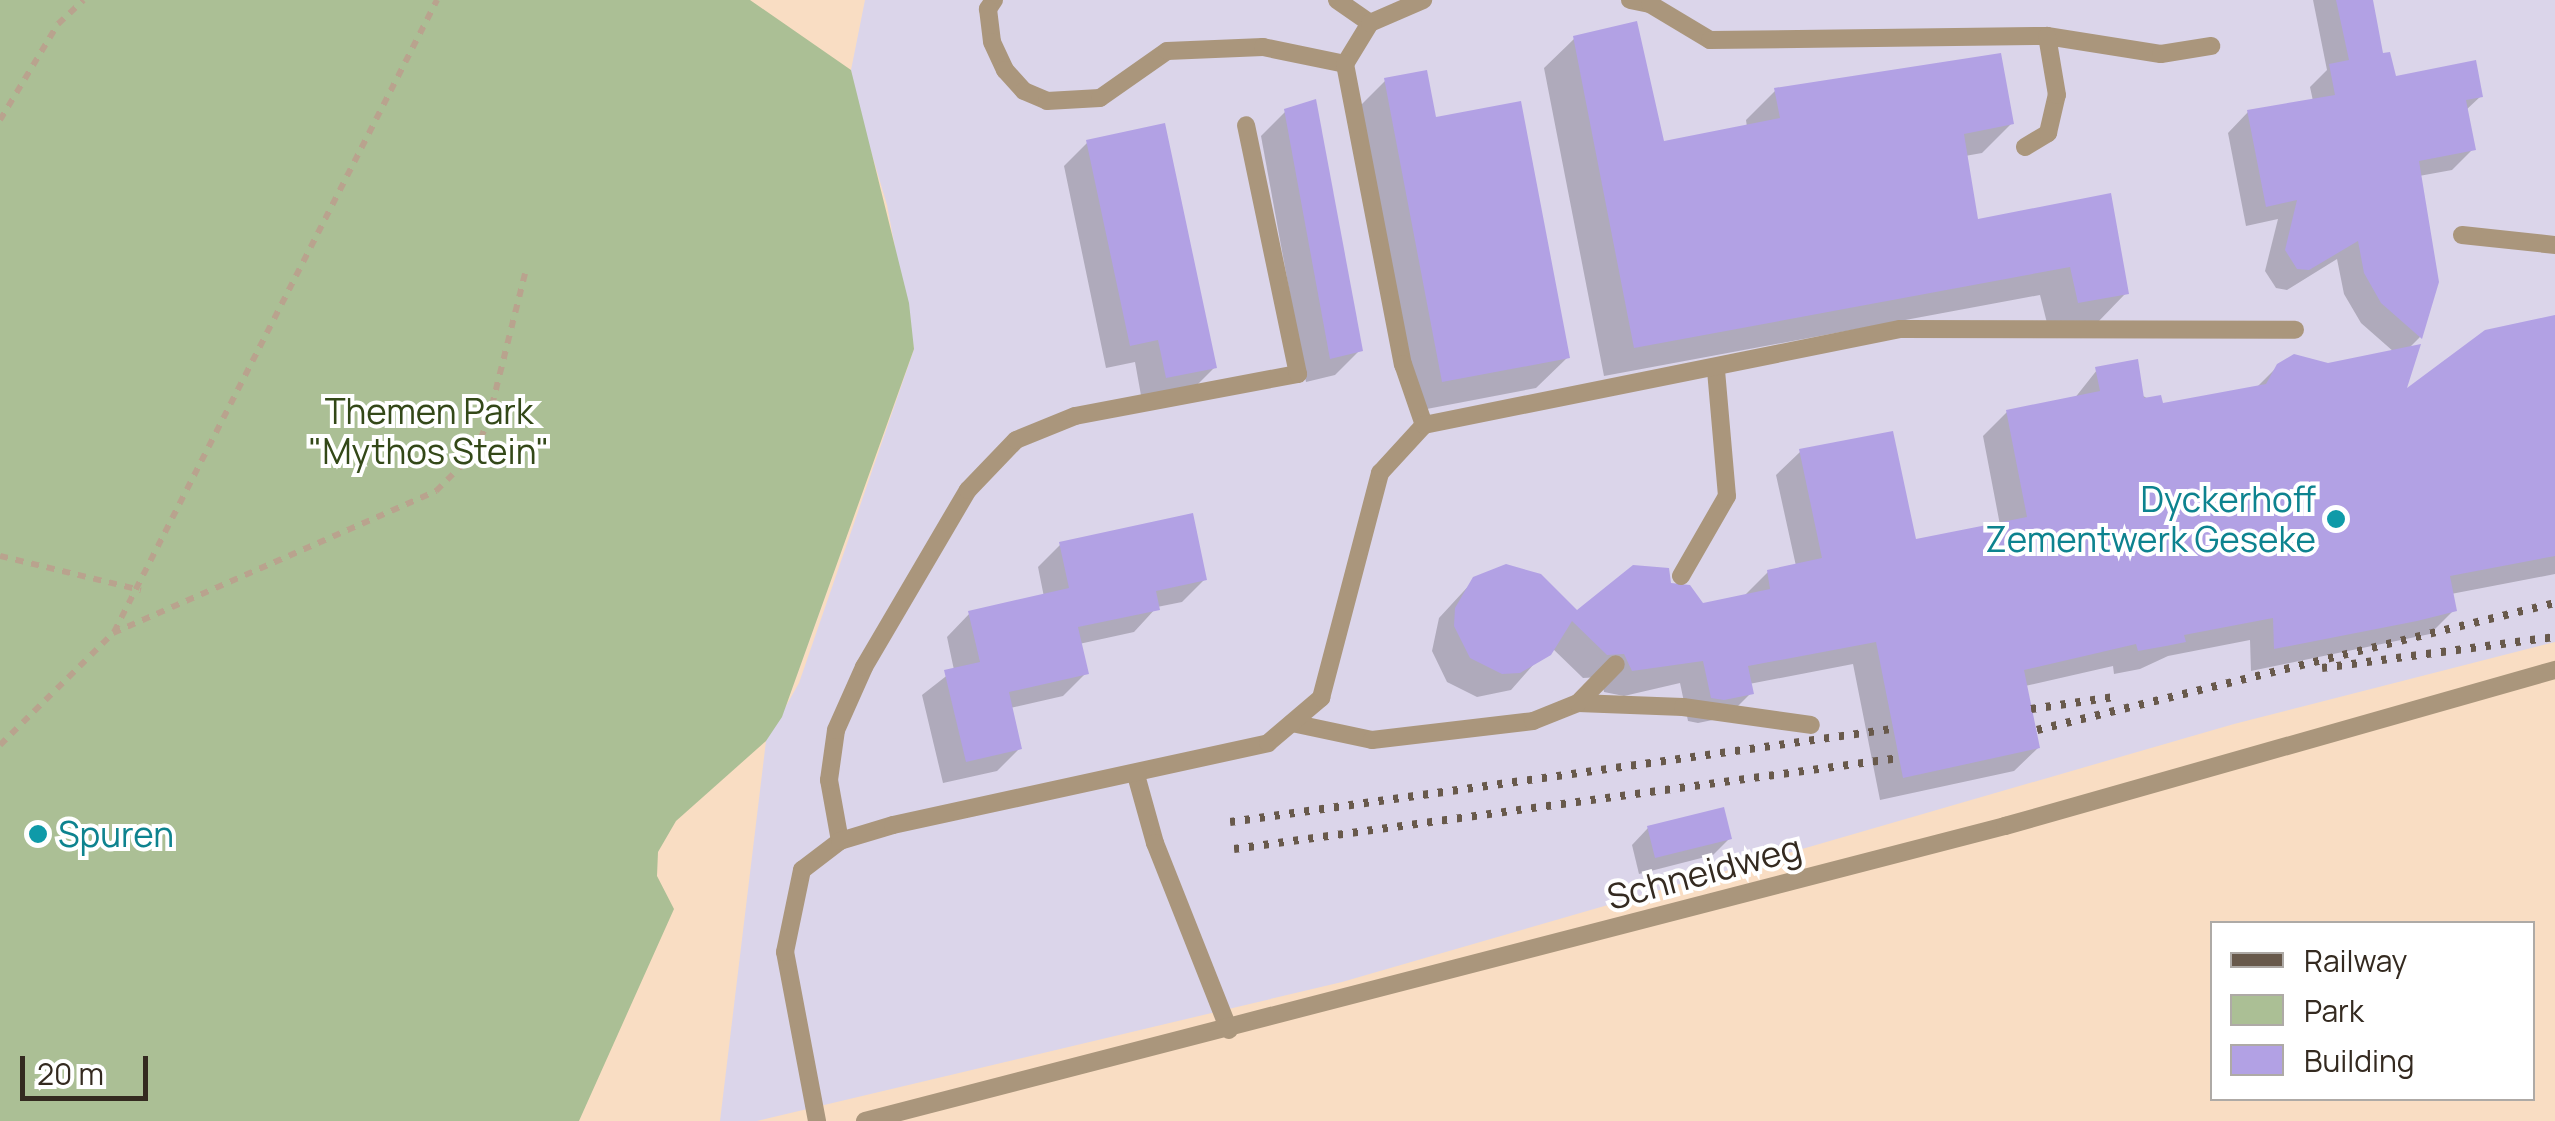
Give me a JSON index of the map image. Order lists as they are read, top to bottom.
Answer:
{
  "streets": {
    "lane": ["Schneidweg"]
  },
  "parks": ["Themen Park \"Mythos Stein\""],
  "places": ["Dyckerhoff Zementwerk Geseke", "Spuren"],
  "legend": ["Railway", "Park", "Building"],
  "scale_bar": "20 m"
}
